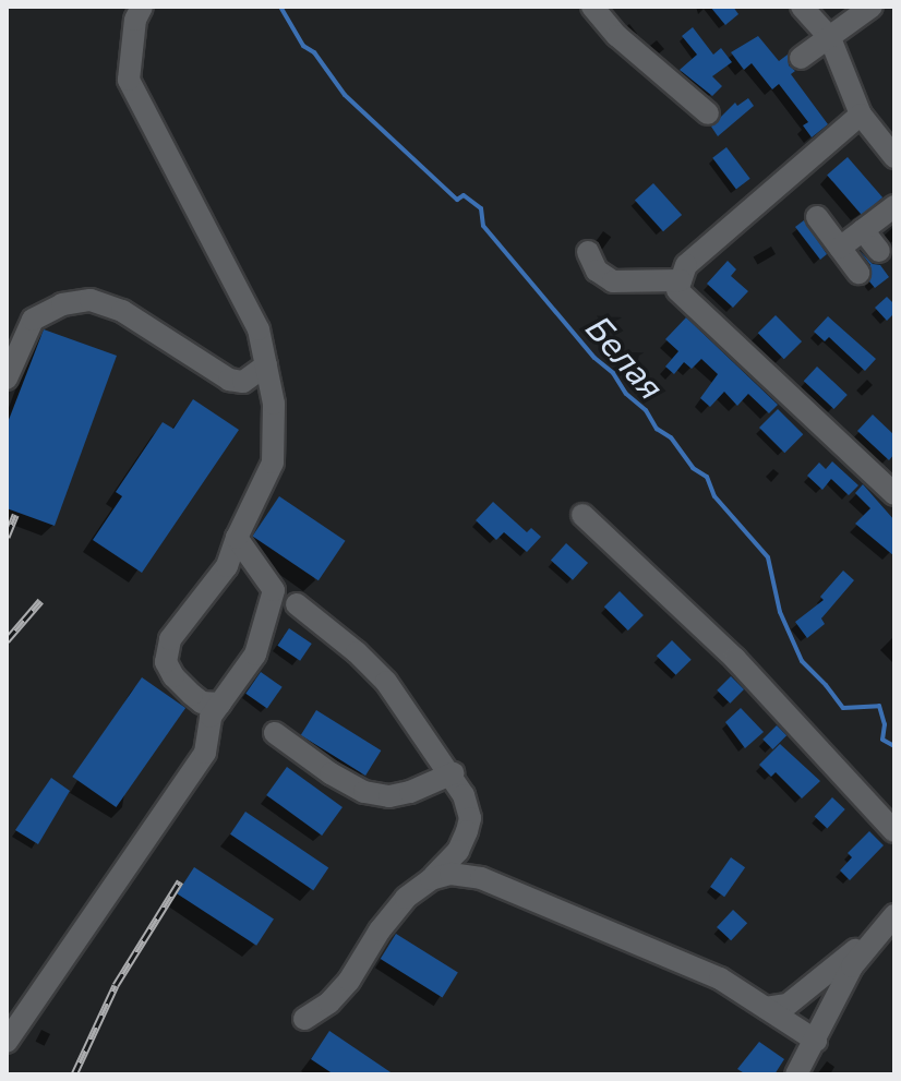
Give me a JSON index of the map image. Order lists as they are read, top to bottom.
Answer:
{
  "water": ["Белая"]
}
